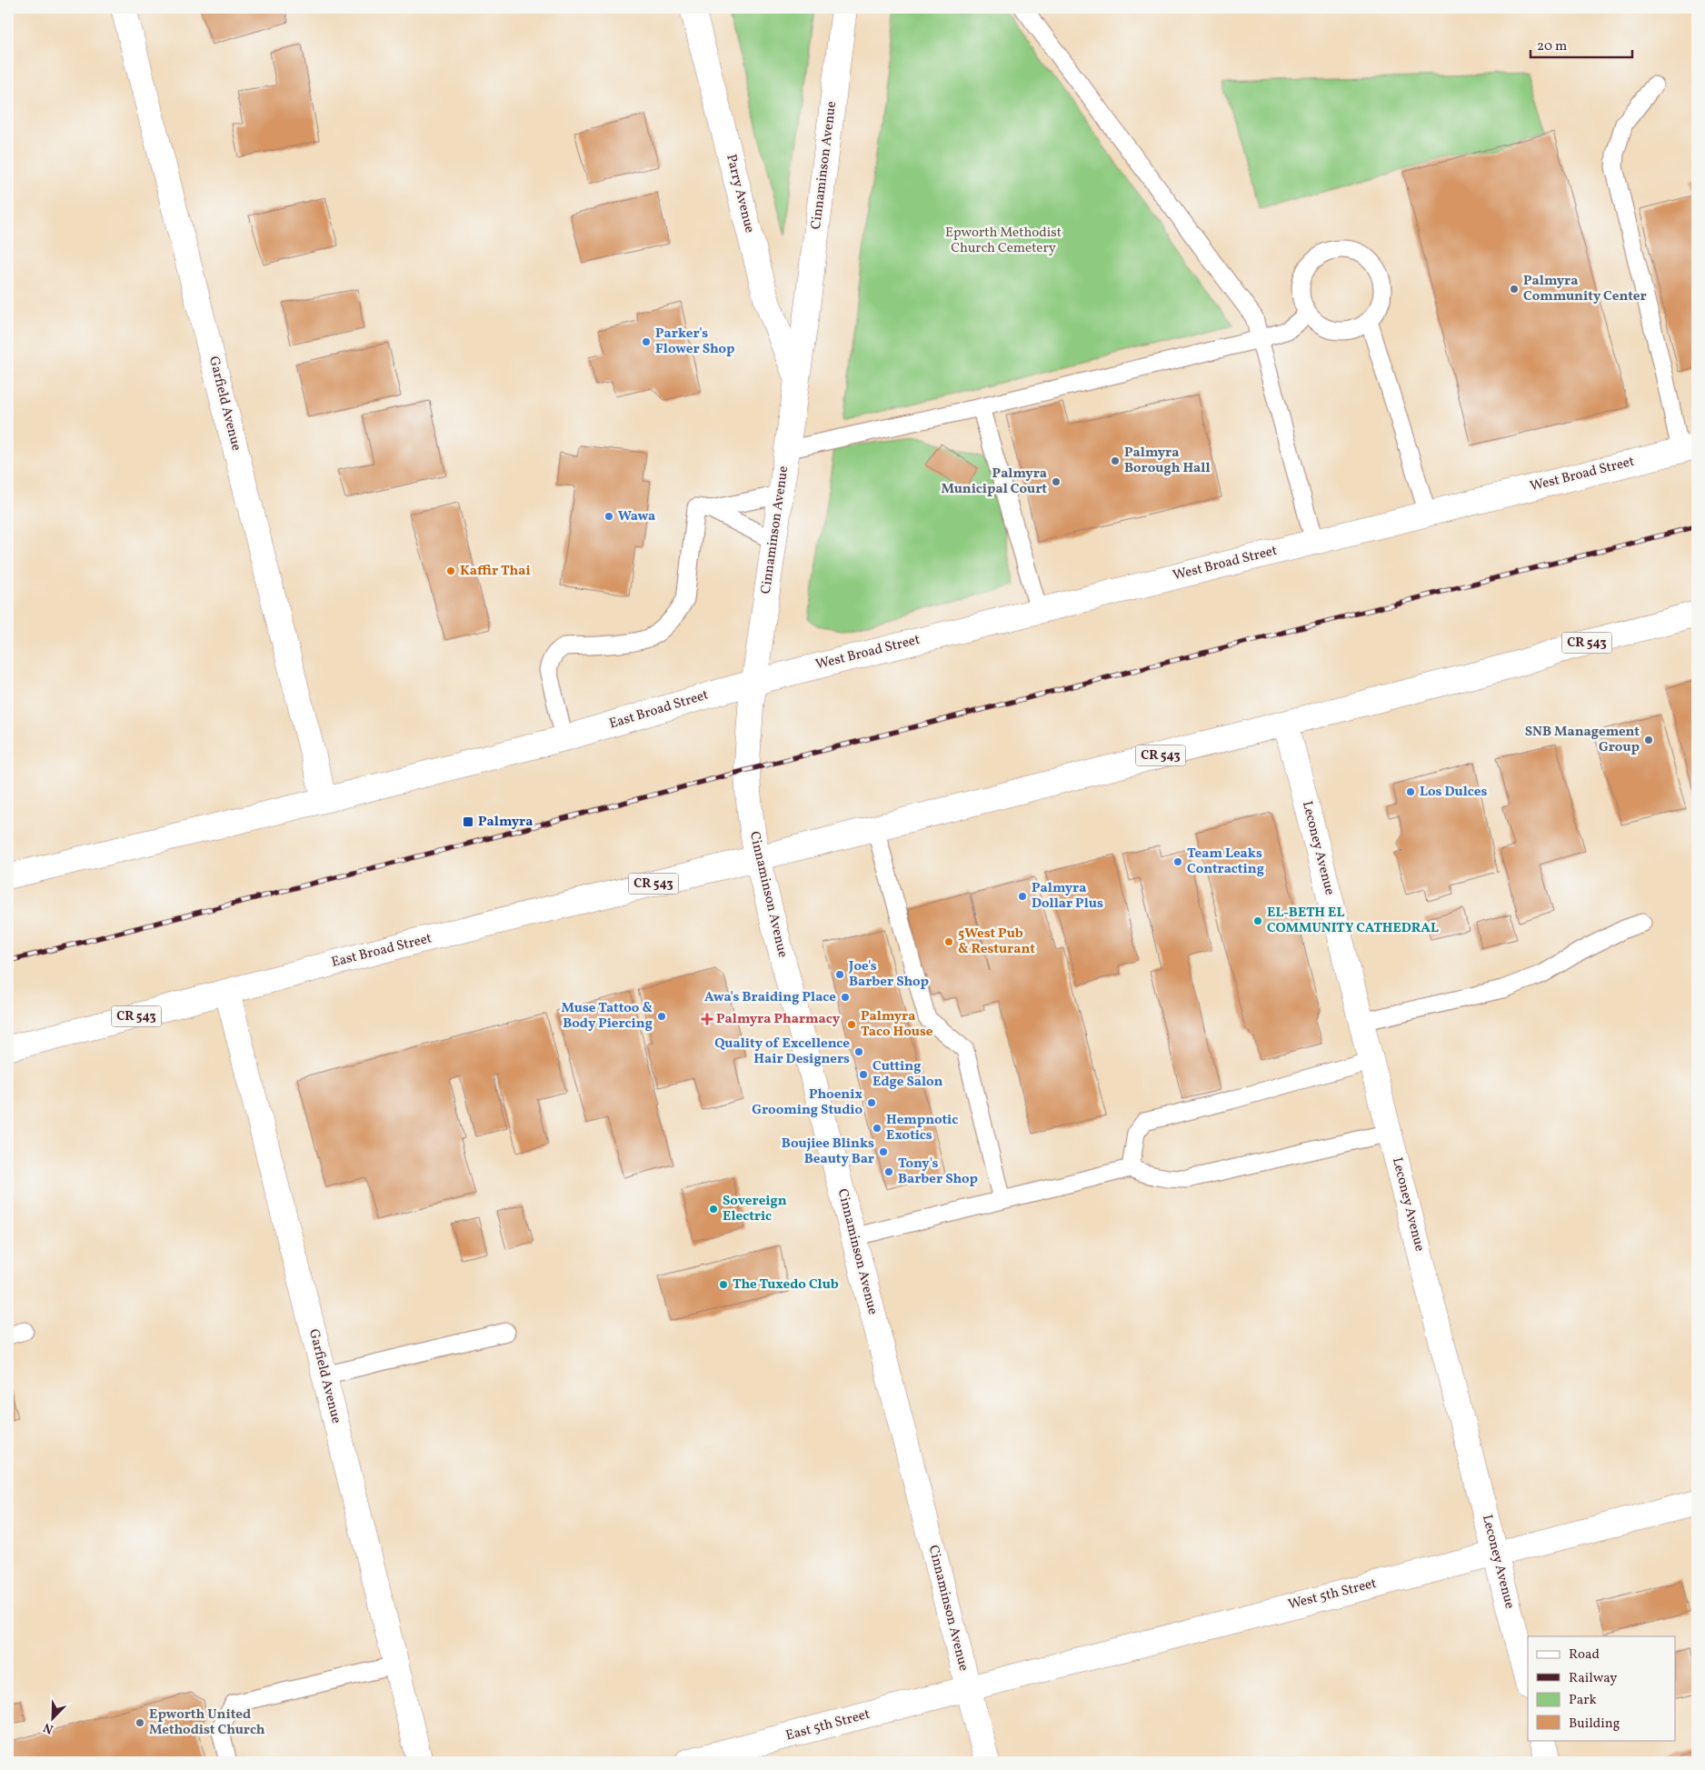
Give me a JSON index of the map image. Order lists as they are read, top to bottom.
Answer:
{
  "streets": {
    "street": [
      "Cinnaminson Avenue",
      "Parry Avenue",
      "Garfield Avenue",
      "West Broad Street",
      "CR 543",
      "East Broad Street",
      "Leconey Avenue",
      "West 5th Street",
      "East 5th Street"
    ]
  },
  "crossings": [
    ["Cinnaminson Avenue", "Parry Avenue"],
    ["Cinnaminson Avenue", "West Broad Street"],
    ["Cinnaminson Avenue", "CR 543"],
    ["Cinnaminson Avenue", "East Broad Street"],
    ["Cinnaminson Avenue", "West 5th Street"],
    ["Cinnaminson Avenue", "East 5th Street"],
    ["Garfield Avenue", "East Broad Street"],
    ["West Broad Street", "East Broad Street"],
    ["CR 543", "East Broad Street"],
    ["CR 543", "Leconey Avenue"],
    ["Leconey Avenue", "West 5th Street"],
    ["West 5th Street", "East 5th Street"]
  ],
  "parks": ["Epworth Methodist Church Cemetery"],
  "places": {
    "other": [
      "Palmyra Community Center",
      "Parker's Flower Shop",
      "Palmyra Borough Hall",
      "Palmyra Municipal Court",
      "Wawa",
      "Kaffir Thai",
      "SNB Management Group",
      "Los Dulces",
      "Team Leaks Contracting",
      "Palmyra Dollar Plus",
      "EL-BETH EL COMMUNITY CATHEDRAL",
      "5West Pub & Resturant",
      "Joe's Barber Shop",
      "Awa's Braiding Place",
      "Muse Tattoo & Body Piercing",
      "Palmyra Taco House",
      "Quality of Excellence Hair Designers",
      "Cutting Edge Salon",
      "Phoenix Grooming Studio",
      "Hempnotic Exotics",
      "Boujiee Blinks Beauty Bar",
      "Tony's Barber Shop",
      "Sovereign Electric",
      "The Tuxedo Club",
      "Epworth United Methodist Church"
    ],
    "transit": ["Palmyra"],
    "health": ["Palmyra Pharmacy"]
  },
  "legend": [
    "Road",
    "Railway",
    "Park",
    "Building"
  ],
  "scale_bar": "20 m",
  "north": "bottom left"
}
